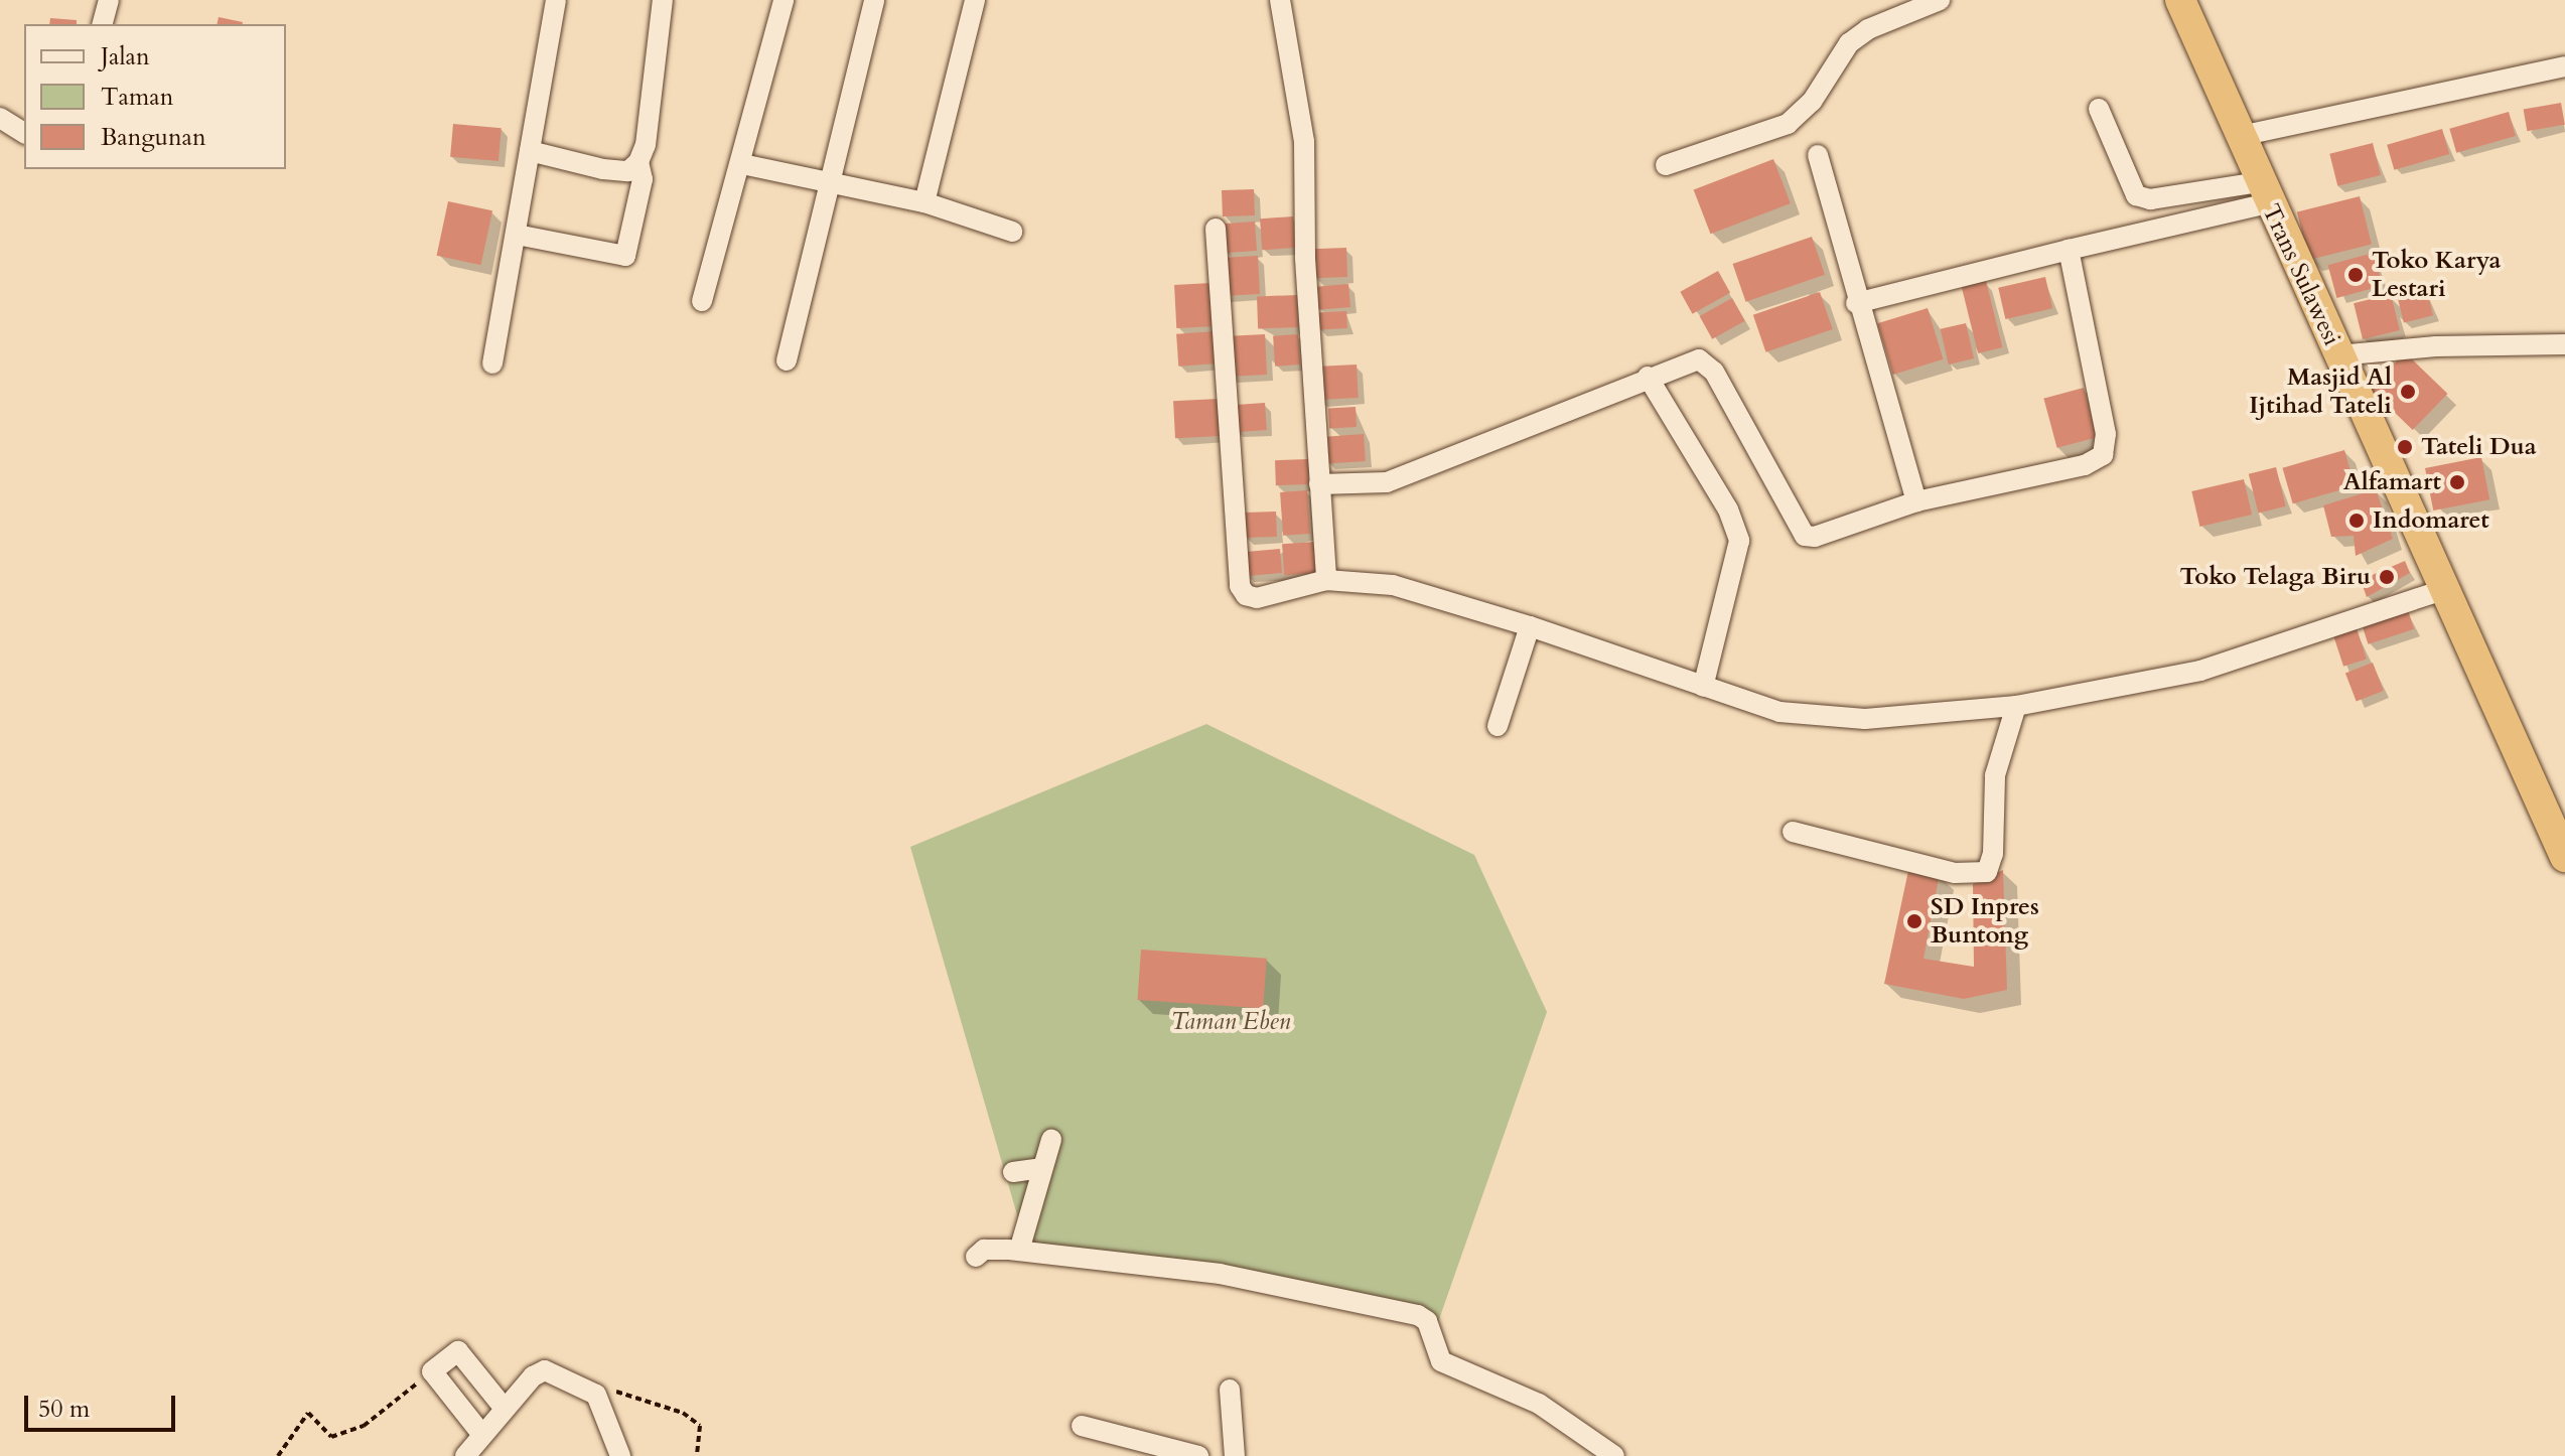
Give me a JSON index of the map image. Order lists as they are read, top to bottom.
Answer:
{
  "streets": {
    "highway": ["Trans Sulawesi"]
  },
  "parks": ["Taman Eben"],
  "places": [
    "Toko Karya Lestari",
    "Masjid Al Ijtihad Tateli",
    "Tateli Dua",
    "Alfamart",
    "Indomaret",
    "Toko Telaga Biru",
    "SD Inpres Buntong"
  ],
  "legend": ["Jalan", "Taman", "Bangunan"],
  "scale_bar": "50 m"
}
